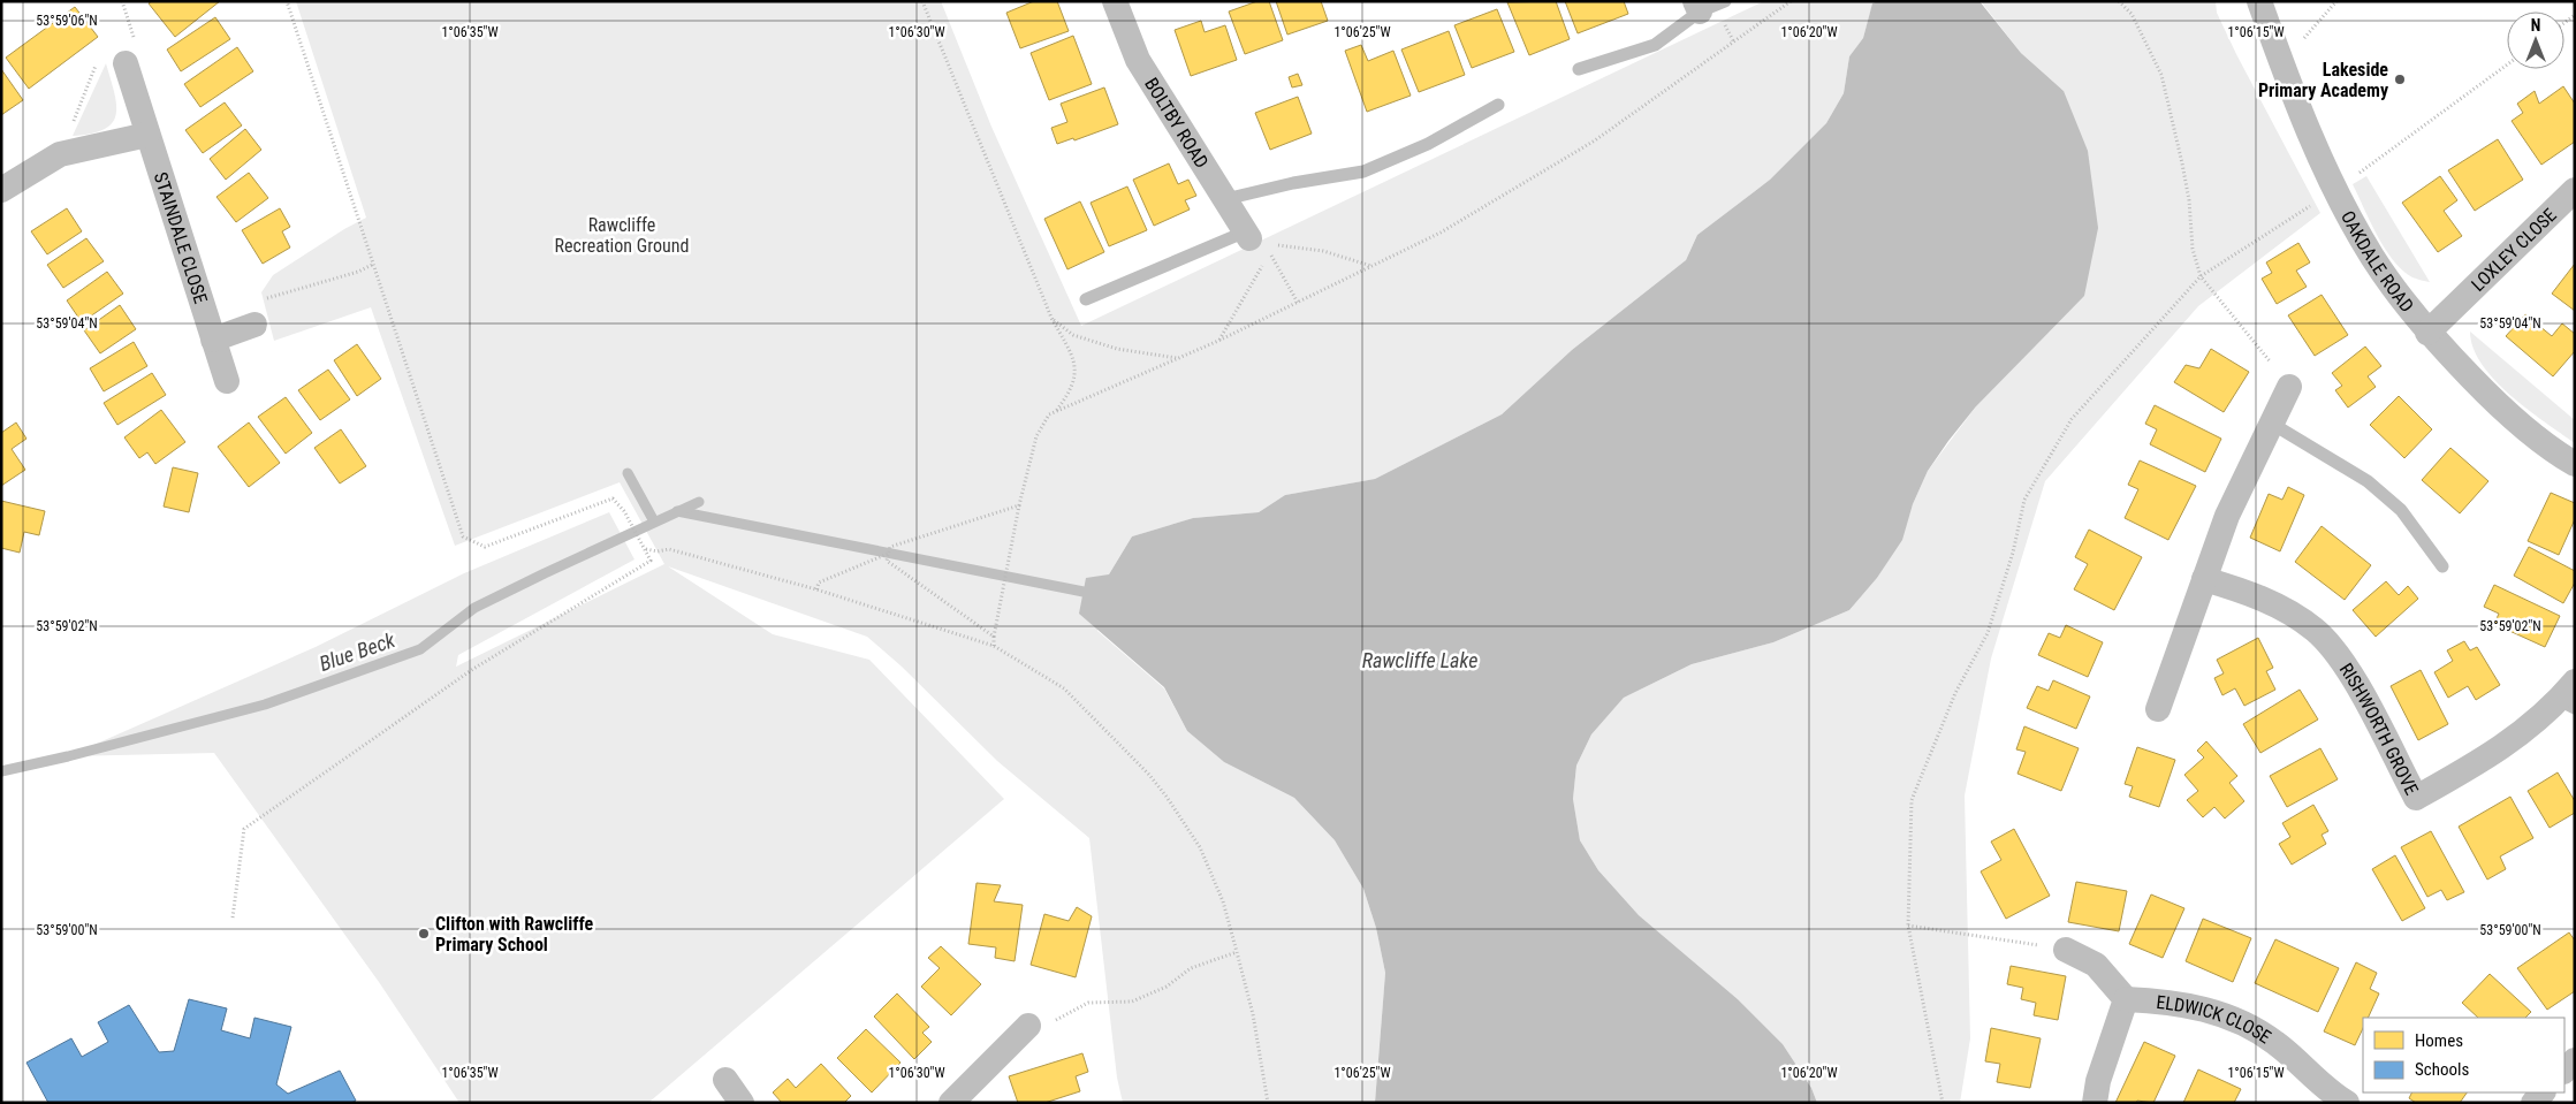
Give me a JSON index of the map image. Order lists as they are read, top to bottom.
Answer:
{
  "streets": {
    "street": [
      "BOLTBY ROAD",
      "STAINDALE CLOSE",
      "LOXLEY CLOSE",
      "OAKDALE ROAD",
      "RISHWORTH GROVE",
      "ELDWICK CLOSE"
    ]
  },
  "crossings": [
    ["LOXLEY CLOSE", "OAKDALE ROAD"]
  ],
  "water": ["Blue Beck", "Rawcliffe Lake"],
  "parks": ["Rawcliffe Recreation Ground"],
  "places": ["Lakeside Primary Academy", "Clifton with Rawcliffe Primary School"],
  "legend": ["Homes", "Schools"],
  "north": "top",
  "coordinates": [
    "53°59'06\"N",
    "1°06'35\"W",
    "1°06'30\"W",
    "1°06'25\"W",
    "1°06'20\"W",
    "1°06'15\"W",
    "53°59'04\"N",
    "53°59'02\"N",
    "53°59'00\"N"
  ]
}
